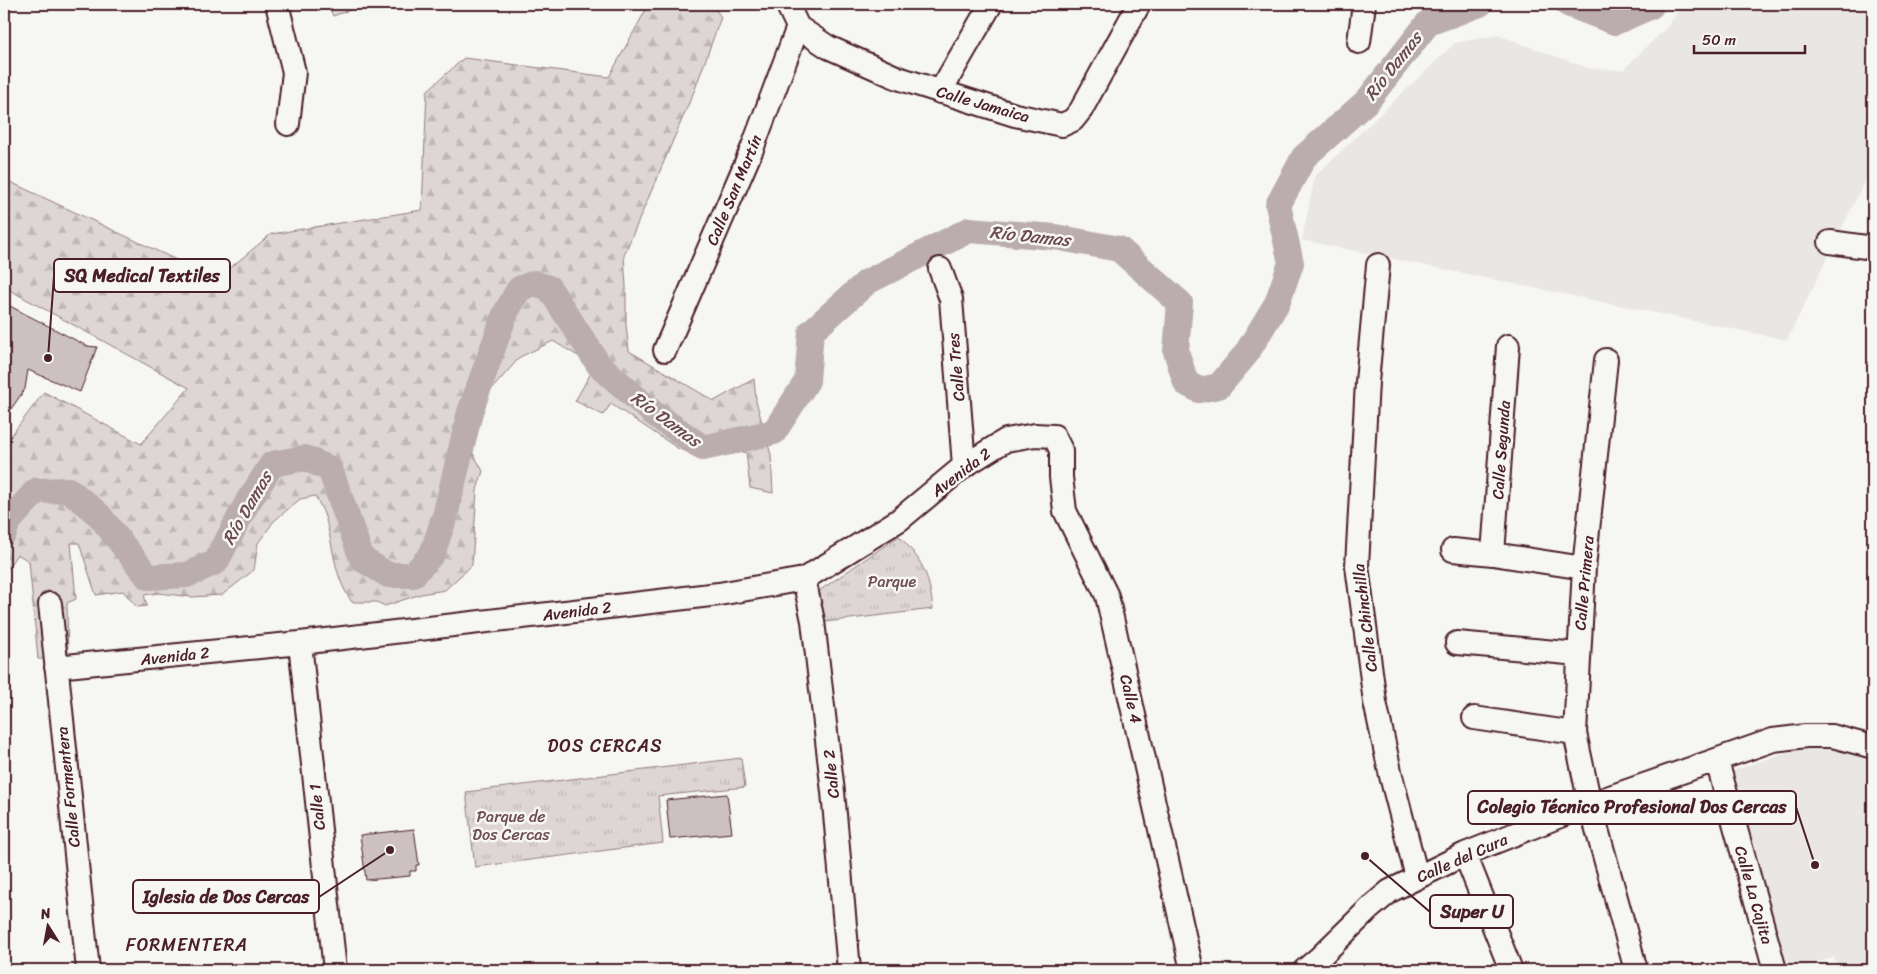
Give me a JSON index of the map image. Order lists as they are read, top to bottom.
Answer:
{
  "streets": {
    "street": [
      "Calle Jamaica",
      "Calle San Martín",
      "Calle Tres",
      "Calle Segunda",
      "Avenida 2",
      "Calle Primera",
      "Calle Chinchilla",
      "Calle 4",
      "Calle 2",
      "Calle Formentera",
      "Calle 1",
      "Calle del Cura",
      "Calle La Cajita"
    ]
  },
  "crossings": [
    ["Calle Jamaica", "Calle San Martín"],
    ["Calle Tres", "Avenida 2"],
    ["Avenida 2", "Calle 4"],
    ["Avenida 2", "Calle 2"],
    ["Avenida 2", "Calle Formentera"],
    ["Avenida 2", "Calle 1"],
    ["Calle Primera", "Calle del Cura"],
    ["Calle Chinchilla", "Calle del Cura"],
    ["Calle del Cura", "Calle La Cajita"]
  ],
  "districts": ["DOS CERCAS", "FORMENTERA"],
  "water": ["Río Damas"],
  "parks": ["Parque", "Parque de Dos Cercas"],
  "places": [
    "SQ Medical Textiles",
    "Iglesia de Dos Cercas",
    "Super U",
    "Colegio Técnico Profesional Dos Cercas"
  ],
  "scale_bar": "50 m",
  "north": "top"
}
